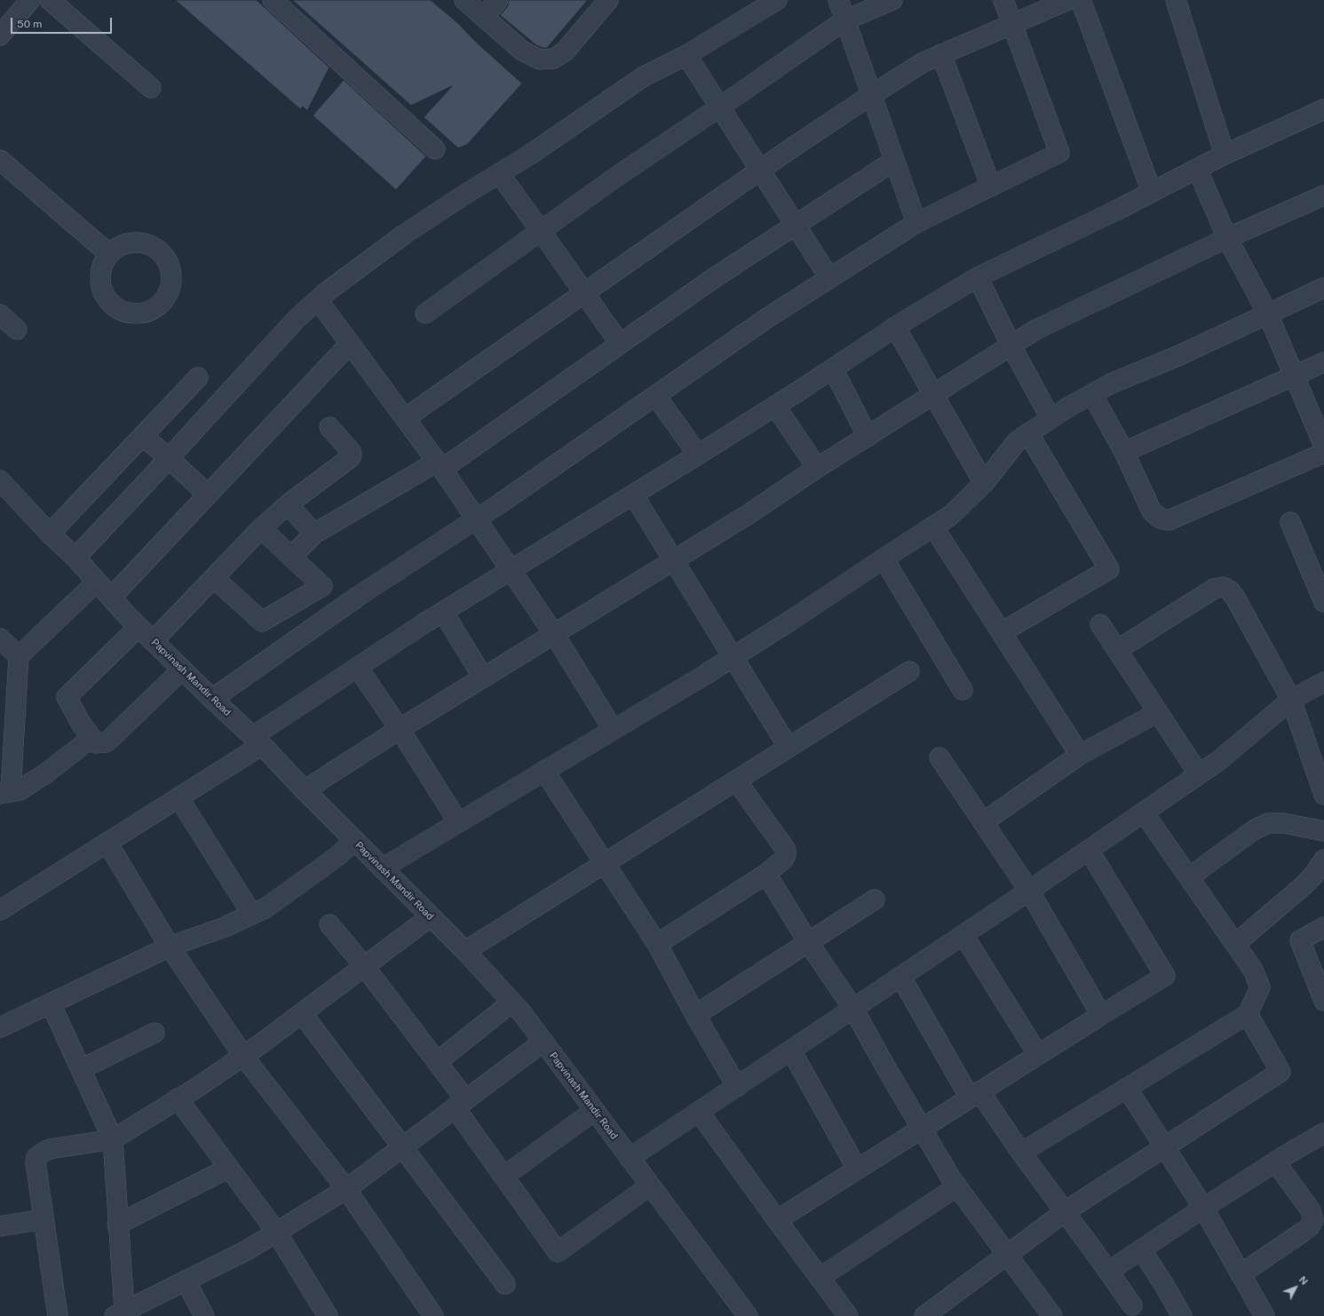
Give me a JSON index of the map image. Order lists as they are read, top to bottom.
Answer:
{
  "streets": {
    "street": ["Papvinash Mandir Road"]
  },
  "scale_bar": "50 m",
  "north": "top right"
}
